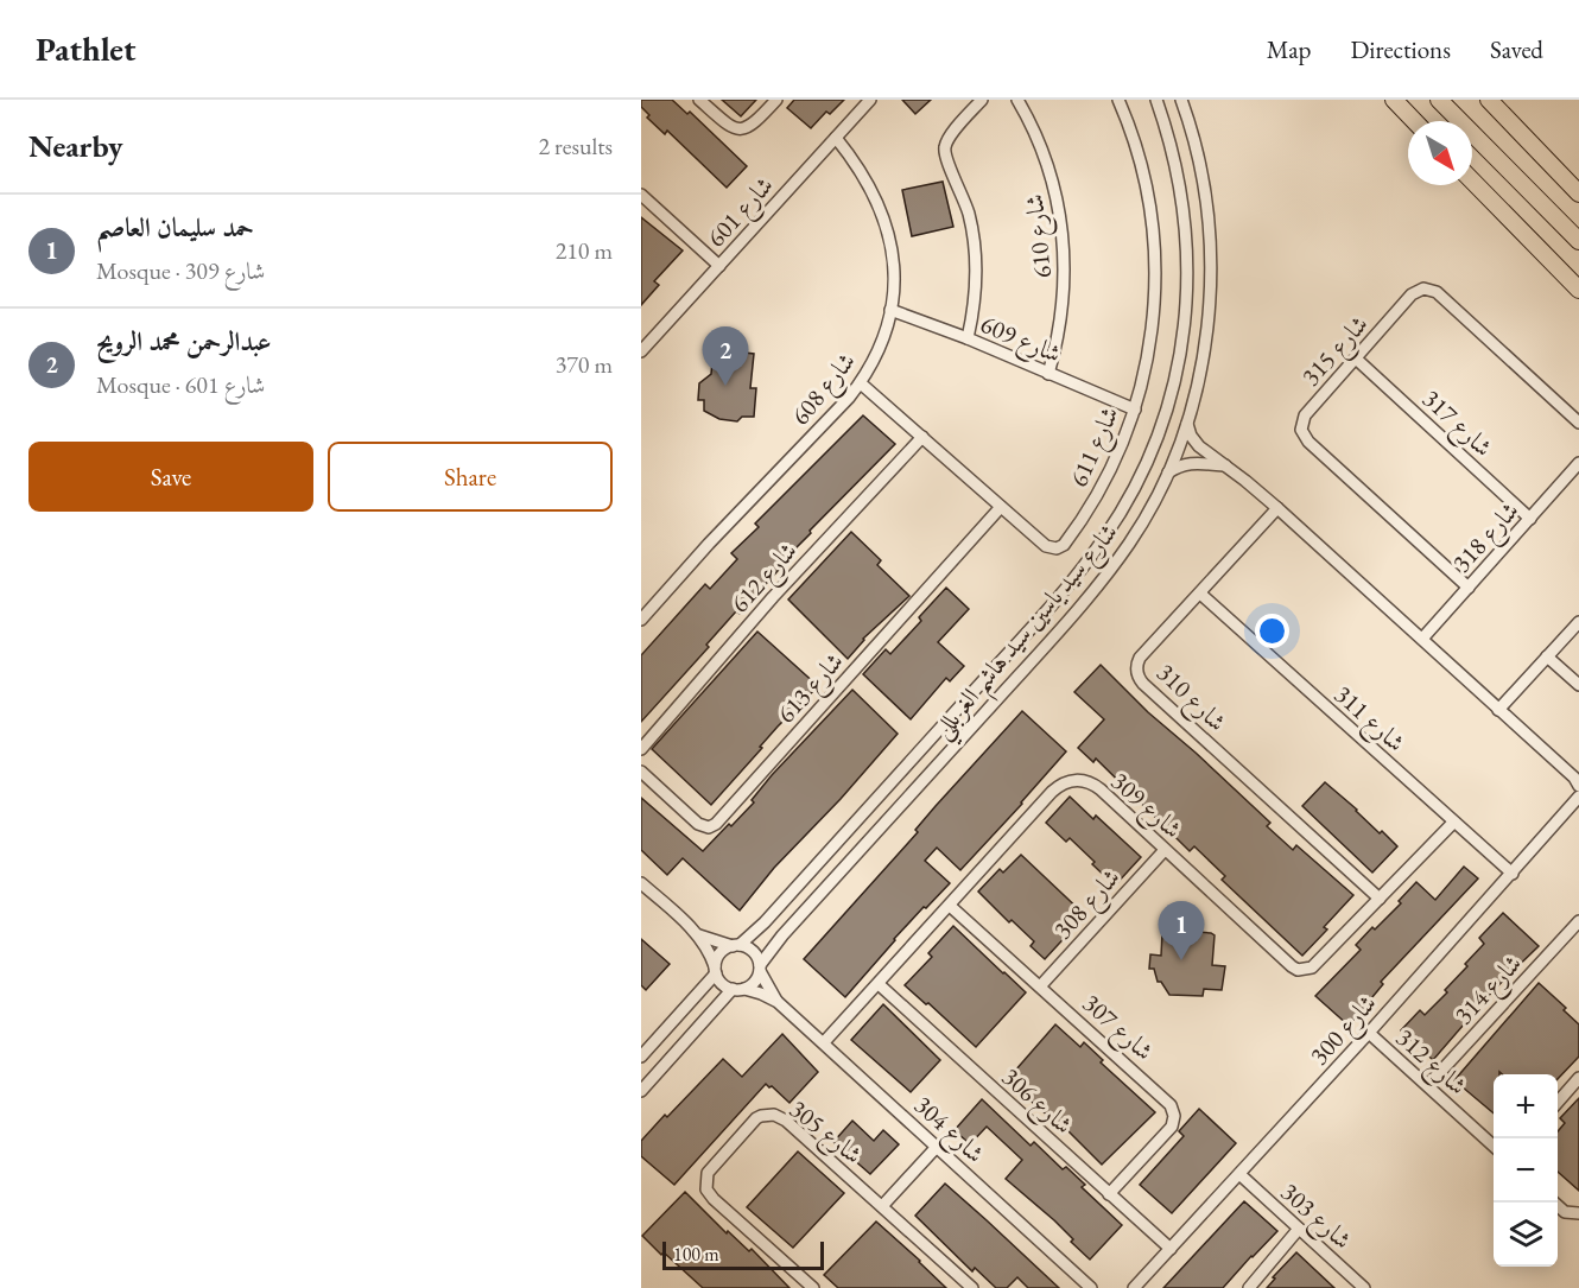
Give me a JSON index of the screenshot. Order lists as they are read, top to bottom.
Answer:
{
  "streets": {
    "street": [
      "شارع 601",
      "شارع 610",
      "شارع 609",
      "شارع 315",
      "شارع 608",
      "شارع 317",
      "شارع 611",
      "شارع 318",
      "شارع 612",
      "شارع سيد ياسين سيد هاشم الغربللي",
      "شارع 613",
      "شارع 310",
      "شارع 311",
      "شارع 309",
      "شارع 308",
      "شارع 314",
      "شارع 307",
      "شارع 300",
      "شارع 312",
      "شارع 306",
      "شارع 304",
      "شارع 305",
      "شارع 303"
    ]
  },
  "crossings": [
    ["شارع 601", "شارع 608"],
    ["شارع 610", "شارع 609"],
    ["شارع 609", "شارع 608"],
    ["شارع 609", "شارع 611"],
    ["شارع 315", "شارع 317"],
    ["شارع 315", "شارع 318"],
    ["شارع 608", "شارع 611"],
    ["شارع 317", "شارع 318"],
    ["شارع 611", "شارع 612"],
    ["شارع 611", "شارع 613"],
    ["شارع سيد ياسين سيد هاشم الغربللي", "شارع 304"],
    ["شارع 310", "شارع 311"],
    ["شارع 310", "شارع 309"],
    ["شارع 311", "شارع 309"],
    ["شارع 311", "شارع 300"],
    ["شارع 309", "شارع 308"],
    ["شارع 309", "شارع 307"],
    ["شارع 309", "شارع 306"],
    ["شارع 309", "شارع 304"],
    ["شارع 308", "شارع 307"],
    ["شارع 314", "شارع 312"],
    ["شارع 307", "شارع 306"],
    ["شارع 300", "شارع 312"],
    ["شارع 300", "شارع 306"],
    ["شارع 300", "شارع 303"]
  ],
  "scale_bar": "100 m",
  "north": "bottom right",
  "page": {
    "header": "Pathlet",
    "nav": ["Map", "Directions", "Saved"],
    "heading": ["Nearby", "2 results"],
    "list": [
      {
        "mark": "1",
        "name": "حمد سليمان العاصم",
        "note": "Mosque · شارع 309",
        "value": "210 m"
      },
      {
        "mark": "2",
        "name": "عبدالرحمن محمد الرويح",
        "note": "Mosque · شارع 601",
        "value": "370 m"
      }
    ],
    "pins": ["2", "1"],
    "buttons": ["Save", "Share"],
    "map_buttons": ["+", "−"],
    "scale": "100 m"
  }
}
